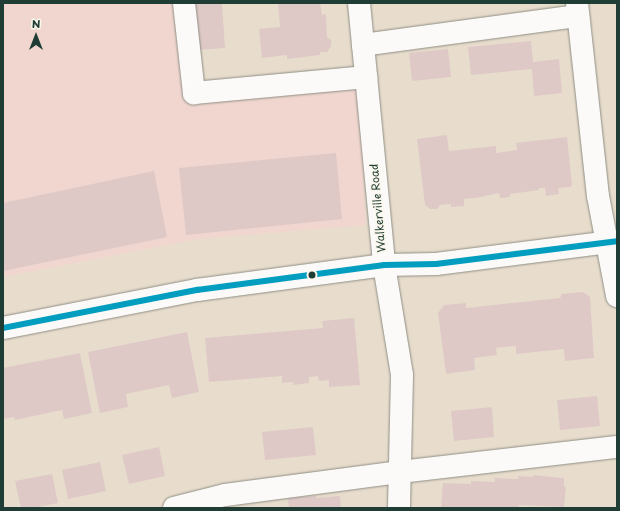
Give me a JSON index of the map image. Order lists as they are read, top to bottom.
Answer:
{
  "streets": {
    "street": ["Walkerville Road"]
  },
  "north": "top"
}
